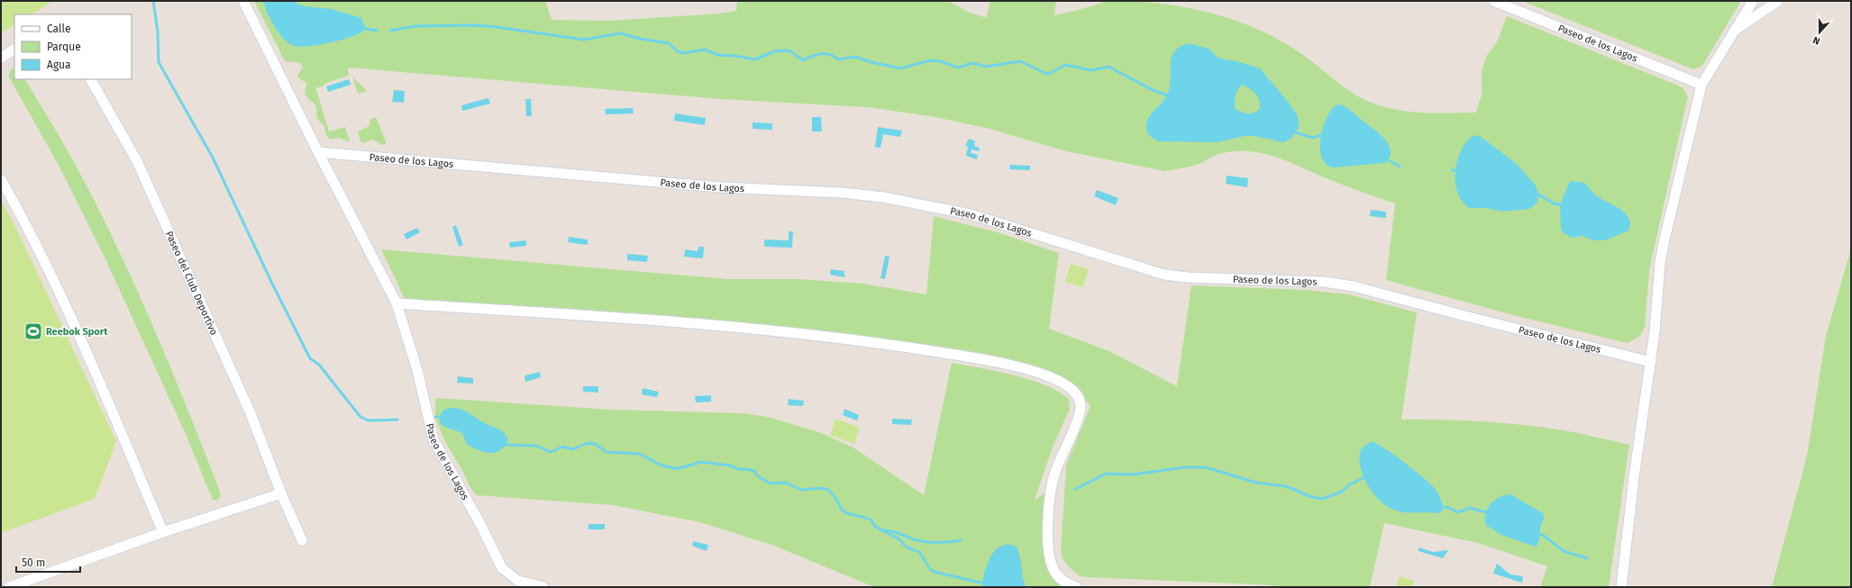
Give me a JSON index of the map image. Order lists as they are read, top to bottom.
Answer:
{
  "streets": {
    "street": ["Paseo de los Lagos", "Paseo del Club Deportivo"]
  },
  "places": {
    "sports": ["Reebok Sport"]
  },
  "legend": ["Calle", "Parque", "Agua"],
  "scale_bar": "50 m",
  "north": "bottom"
}
